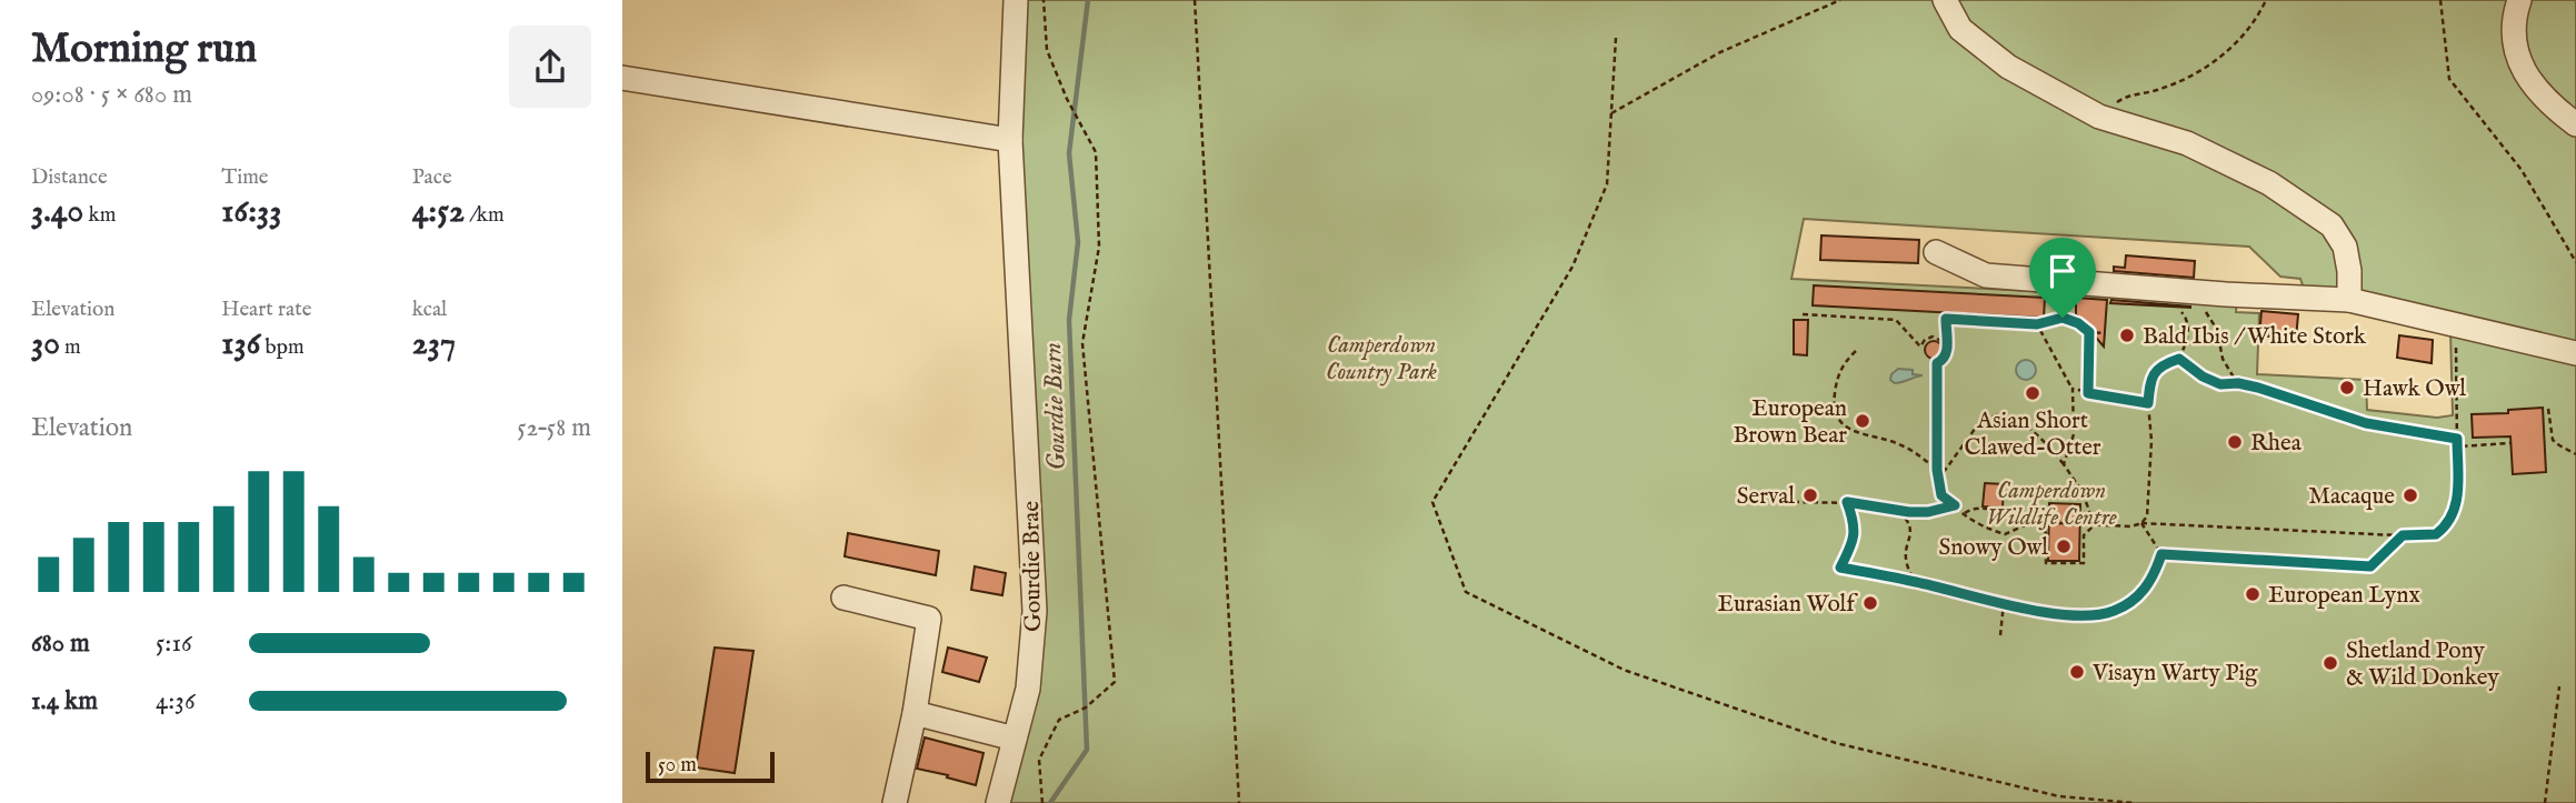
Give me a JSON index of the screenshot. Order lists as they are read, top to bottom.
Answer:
{
  "streets": {
    "street": ["Gourdie Brae"]
  },
  "water": ["Gourdie Burn"],
  "parks": ["Camperdown Country Park", "Camperdown Wildlife Centre"],
  "places": [
    "Bald Ibis / White Stork",
    "Hawk Owl",
    "Asian Short Clawed-Otter",
    "European Brown Bear",
    "Rhea",
    "Serval",
    "Macaque",
    "Snowy Owl",
    "European Lynx",
    "Eurasian Wolf",
    "Shetland Pony & Wild Donkey",
    "Visayn Warty Pig"
  ],
  "scale_bar": "50 m",
  "page": {
    "heading": ["Morning run", "09:08 · 5 × 680 m"],
    "stats": [
      ["Distance", "3.40 km"],
      ["Time", "16:33"],
      ["Pace", "4:52 /km"],
      ["Elevation", "30 m"],
      ["Heart rate", "136 bpm"],
      ["kcal", "237"]
    ],
    "chart": ["Elevation", "52–58 m"],
    "list": [
      {
        "name": "680 m",
        "note": "5:16"
      },
      {
        "name": "1.4 km",
        "note": "4:36"
      }
    ],
    "scale": "50 m"
  }
}
